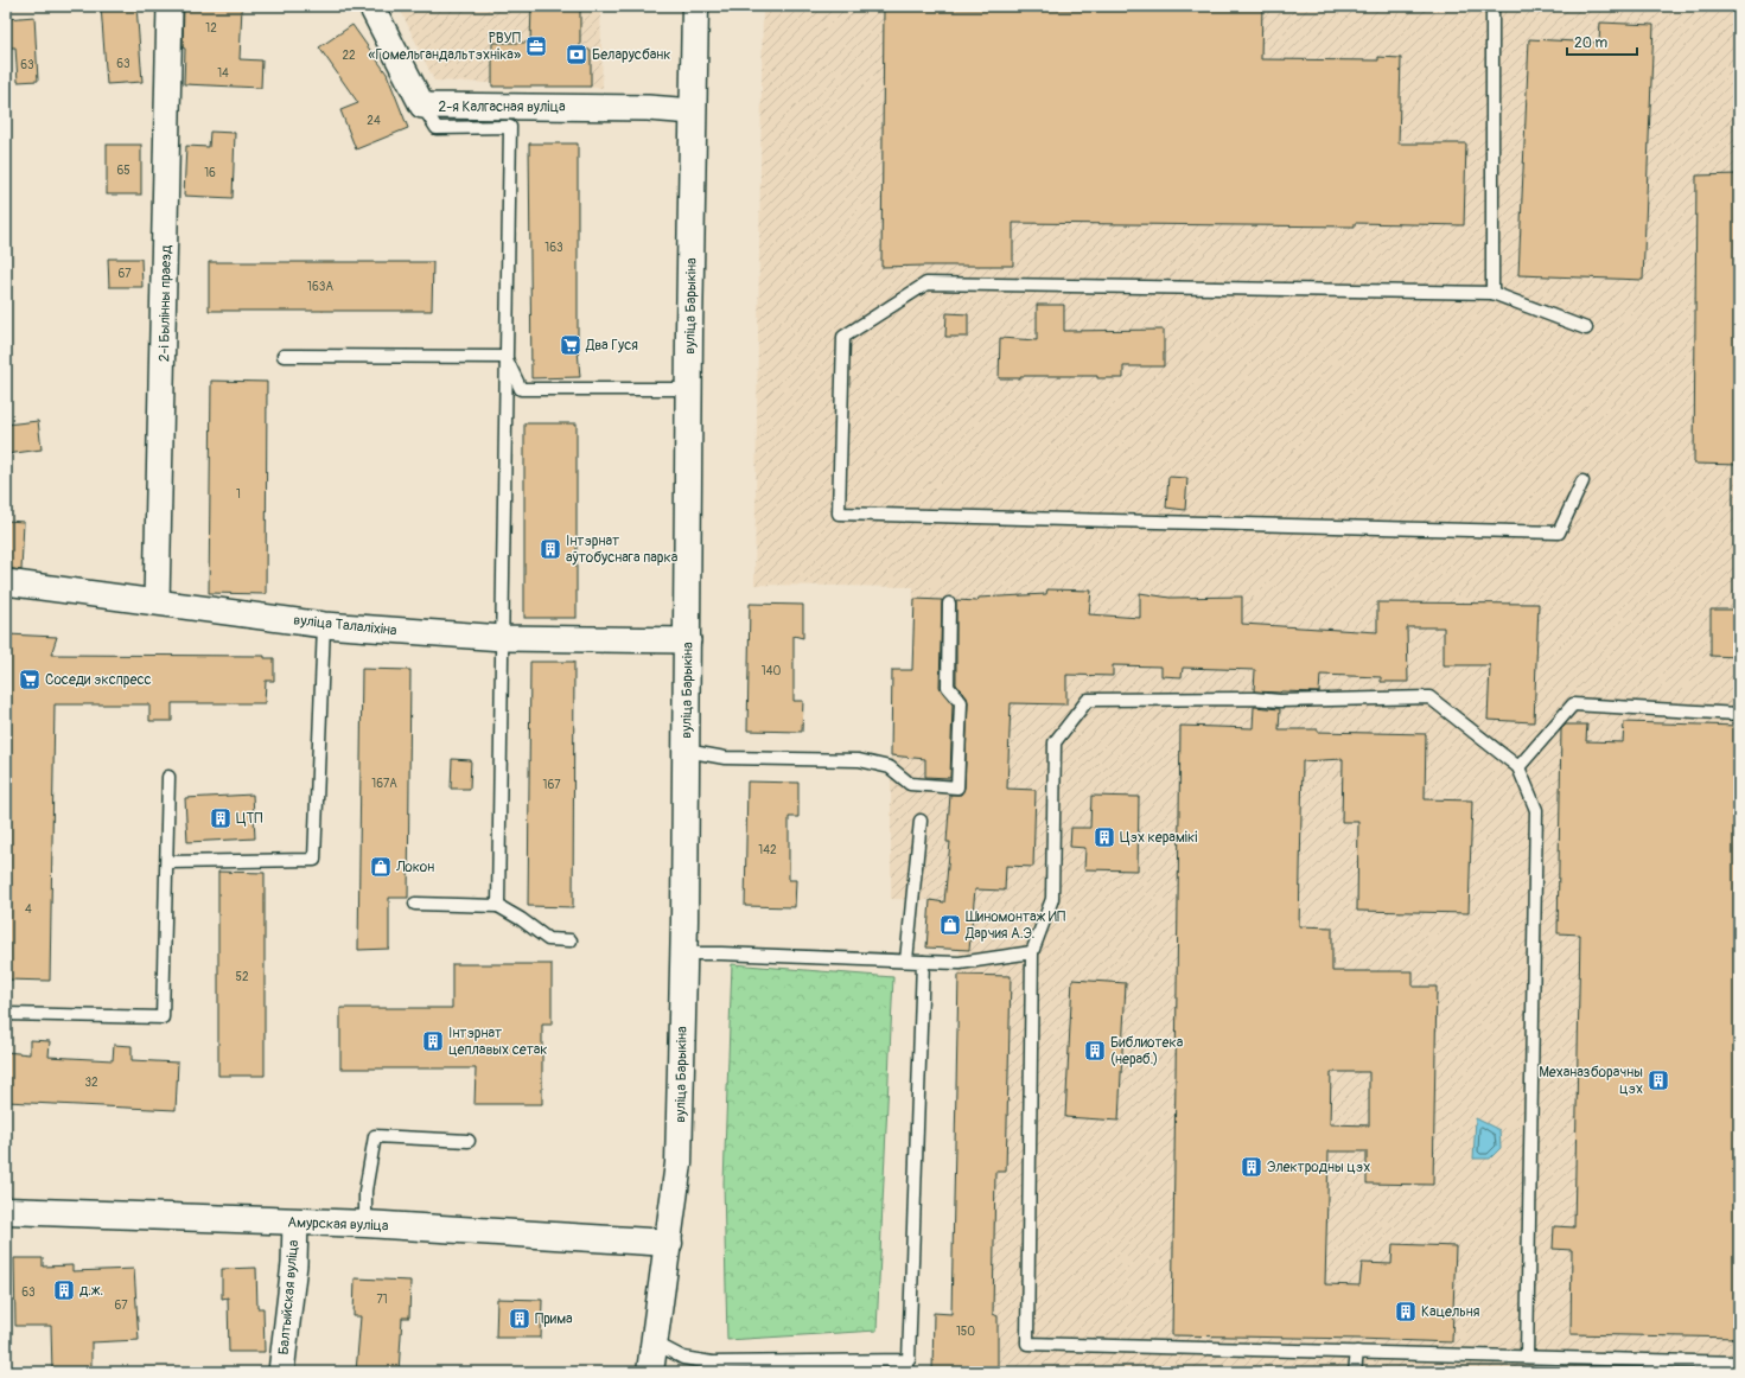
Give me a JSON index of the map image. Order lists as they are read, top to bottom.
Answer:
{
  "streets": {
    "main road": ["вуліца Барыкіна", "Амурская вуліца"],
    "street": [
      "2-я Калгасная вуліца",
      "2-і Былінны праезд",
      "вуліца Талаліхіна",
      "Балтыйская вуліца"
    ]
  },
  "crossings": [
    ["2-я Калгасная вуліца", "вуліца Барыкіна"],
    ["2-і Былінны праезд", "вуліца Талаліхіна"],
    ["вуліца Барыкіна", "вуліца Талаліхіна"],
    ["вуліца Барыкіна", "Амурская вуліца"],
    ["Амурская вуліца", "Балтыйская вуліца"]
  ],
  "places": {
    "office": ["РВУП «Гомельгандальтэхніка»"],
    "bank": ["Беларусбанк"],
    "supermarket": ["Два Гуся", "Соседи экспресс"],
    "building": [
      "Інтэрнат аўтобуснага парка",
      "ЦТП",
      "Цэх керамікі",
      "Інтэрнат цеплавых сетак",
      "Библиотека (нераб.)",
      "Механазборачны цэх",
      "Электродны цэх",
      "д.ж.",
      "Кацельня",
      "Прима"
    ],
    "shop": ["Локон", "Шиномонтаж ИП Дарчия А.Э."]
  },
  "house_numbers": [
    "12",
    "22",
    "63",
    "63",
    "14",
    "24",
    "65",
    "16",
    "163",
    "67",
    "163А",
    "1",
    "140",
    "167А",
    "167",
    "142",
    "4",
    "52",
    "32",
    "63",
    "71",
    "67",
    "150"
  ],
  "scale_bar": "20 m"
}
